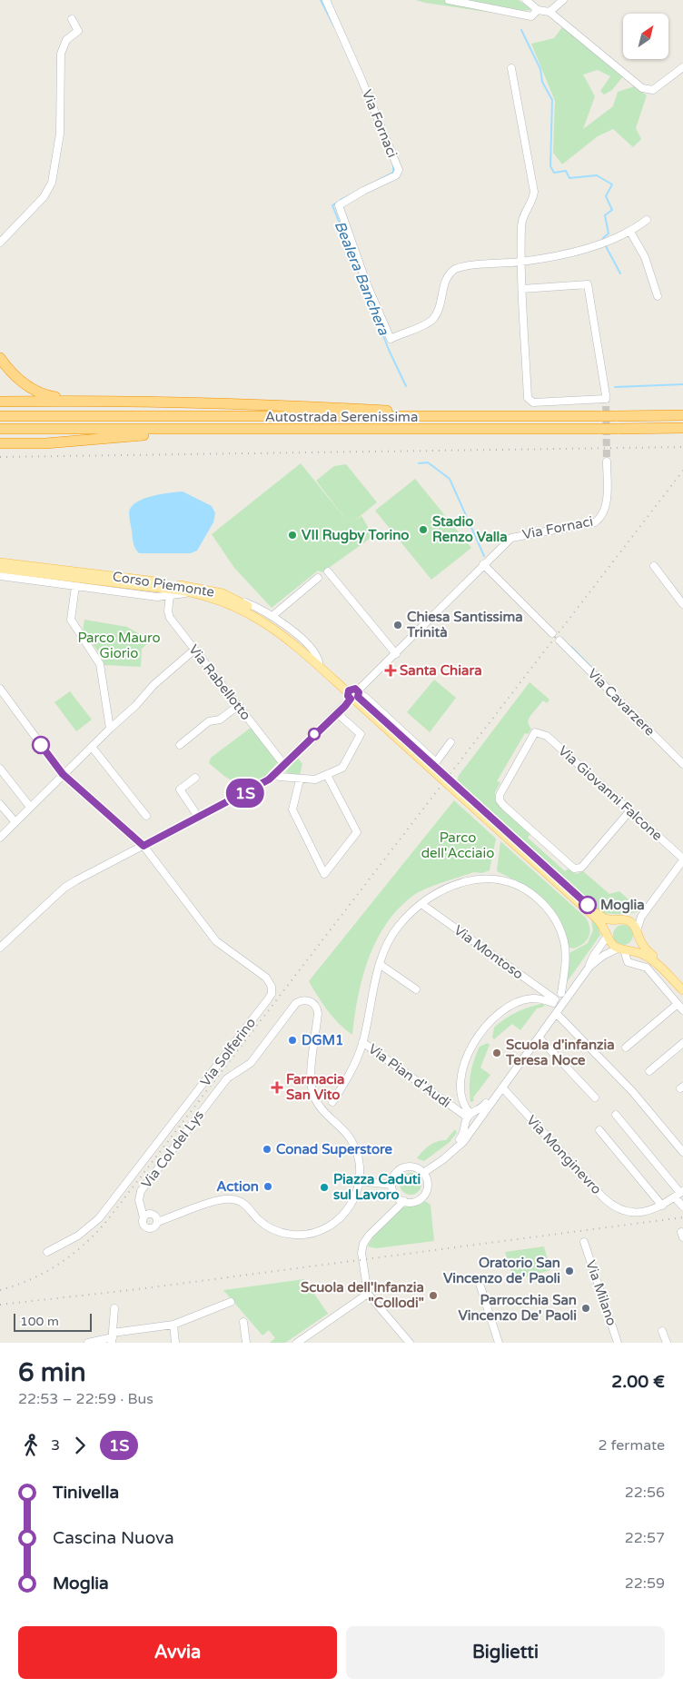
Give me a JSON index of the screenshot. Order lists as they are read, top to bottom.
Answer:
{
  "streets": {
    "highway": ["Autostrada Serenissima"],
    "main road": ["Corso Piemonte"],
    "street": [
      "Via Fornaci",
      "Via Rabellotto",
      "Via Cavarzere",
      "Via Giovanni Falcone",
      "Via Montoso",
      "Via Solferino",
      "Via Pian d'Audi",
      "Via Col del Lys",
      "Via Monginevro",
      "Via Milano"
    ]
  },
  "crossings": [
    ["Corso Piemonte", "Via Rabellotto"]
  ],
  "water": ["Bealera Banchera"],
  "parks": ["Parco Mauro Giorio", "Parco dell'Acciaio"],
  "places": {
    "other": [
      "Stadio Renzo Valla",
      "VII Rugby Torino",
      "Chiesa Santissima Trinità",
      "Moglia",
      "DGM1",
      "Scuola d'infanzia Teresa Noce",
      "Conad Superstore",
      "Action",
      "Piazza Caduti sul Lavoro",
      "Oratorio San Vincenzo de' Paoli",
      "Scuola dell'Infanzia \"Collodi\"",
      "Parrocchia San Vincenzo De' Paoli"
    ],
    "health": ["Santa Chiara", "Farmacia San Vito"]
  },
  "lines": ["bus line 1S"],
  "scale_bar": "100 m",
  "north": "top right",
  "page": {
    "on_map": "1S",
    "scale": "100 m",
    "heading": ["6 min", "22:53 – 22:59 · Bus", "2.00 €"],
    "legs": ["3", "1S", "2 fermate"],
    "list": [
      {
        "name": "Tinivella",
        "value": "22:56"
      },
      {
        "name": "Cascina Nuova",
        "value": "22:57"
      },
      {
        "name": "Moglia",
        "value": "22:59"
      }
    ],
    "buttons": ["Avvia", "Biglietti"]
  }
}
